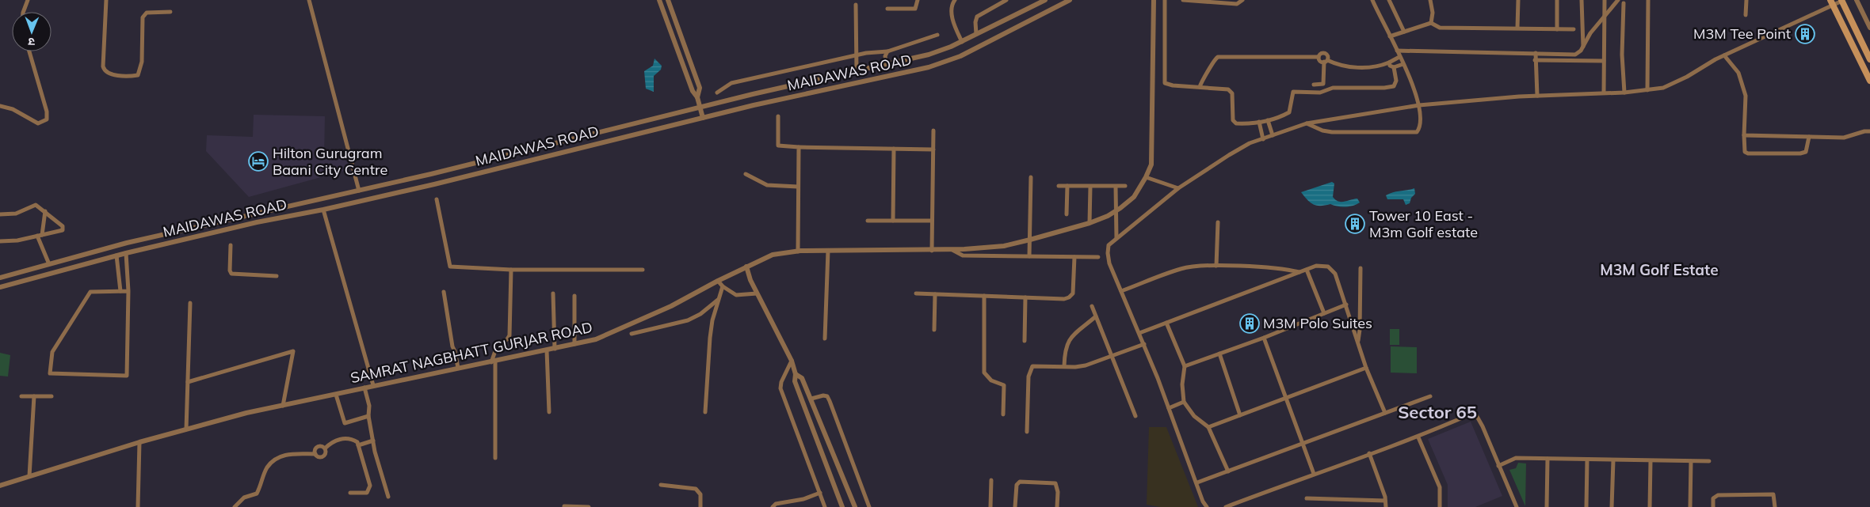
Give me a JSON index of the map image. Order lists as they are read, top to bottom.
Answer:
{
  "streets": {
    "street": ["MAIDAWAS ROAD", "SAMRAT NAGBHATT GURJAR ROAD"]
  },
  "districts": ["M3M Golf Estate", "Sector 65"],
  "places": {
    "building": ["M3M Tee Point", "Tower 10 East - M3m Golf estate", "M3M Polo Suites"],
    "hotel": ["Hilton Gurugram Baani City Centre"]
  },
  "north": "bottom"
}
